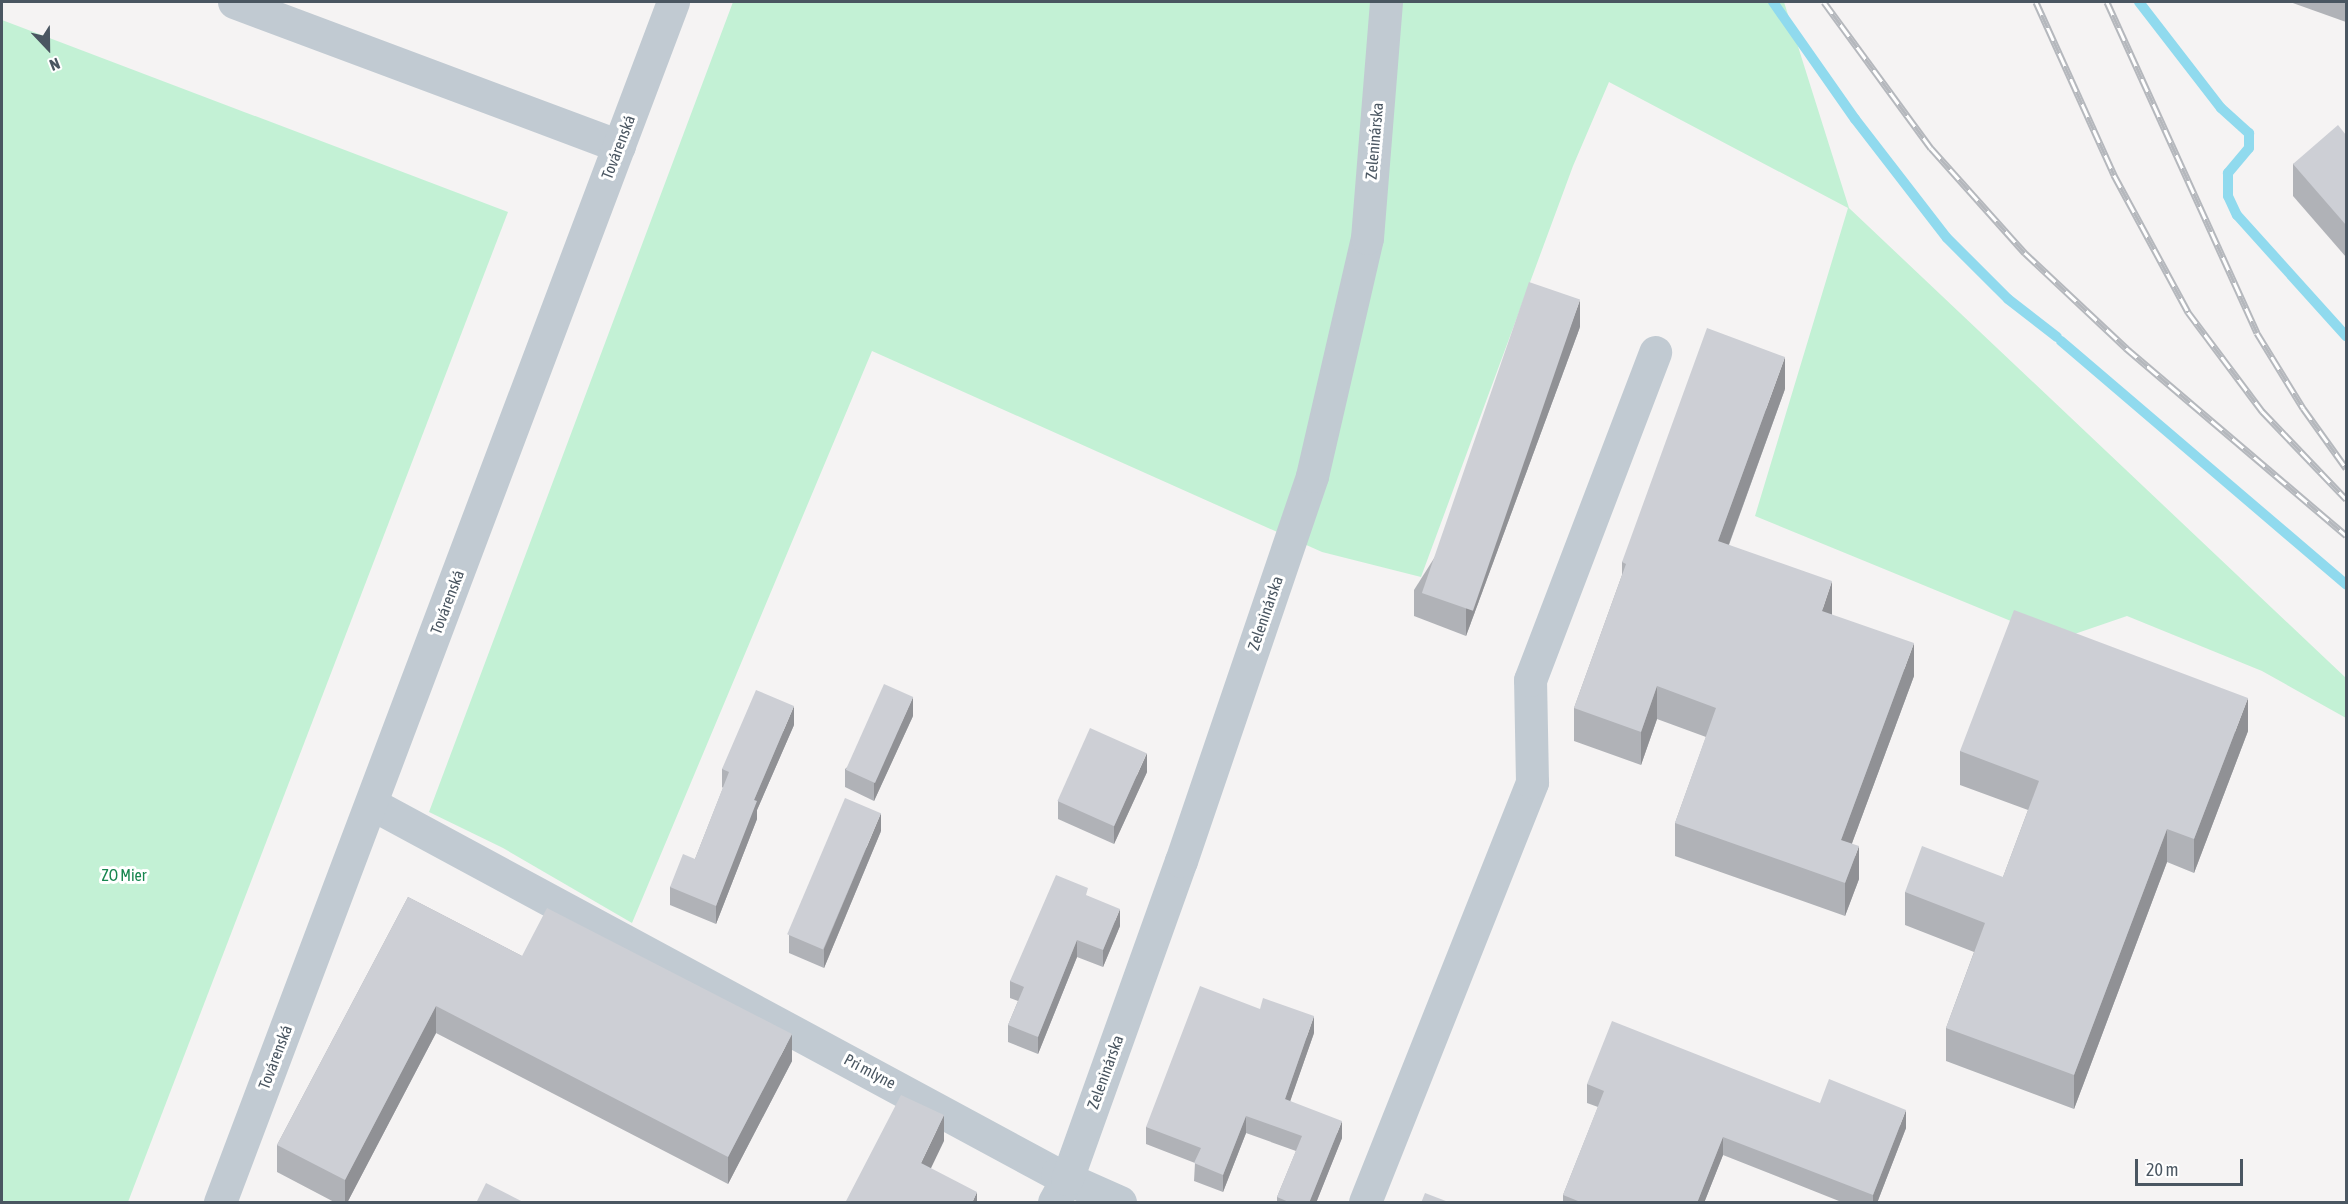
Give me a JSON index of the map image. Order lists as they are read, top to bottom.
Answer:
{
  "streets": {
    "street": ["Zeleninárska", "Továrenská", "Pri mlyne"]
  },
  "crossings": [
    ["Zeleninárska", "Pri mlyne"],
    ["Továrenská", "Pri mlyne"]
  ],
  "parks": ["ZO Mier"],
  "scale_bar": "20 m",
  "north": "bottom"
}
